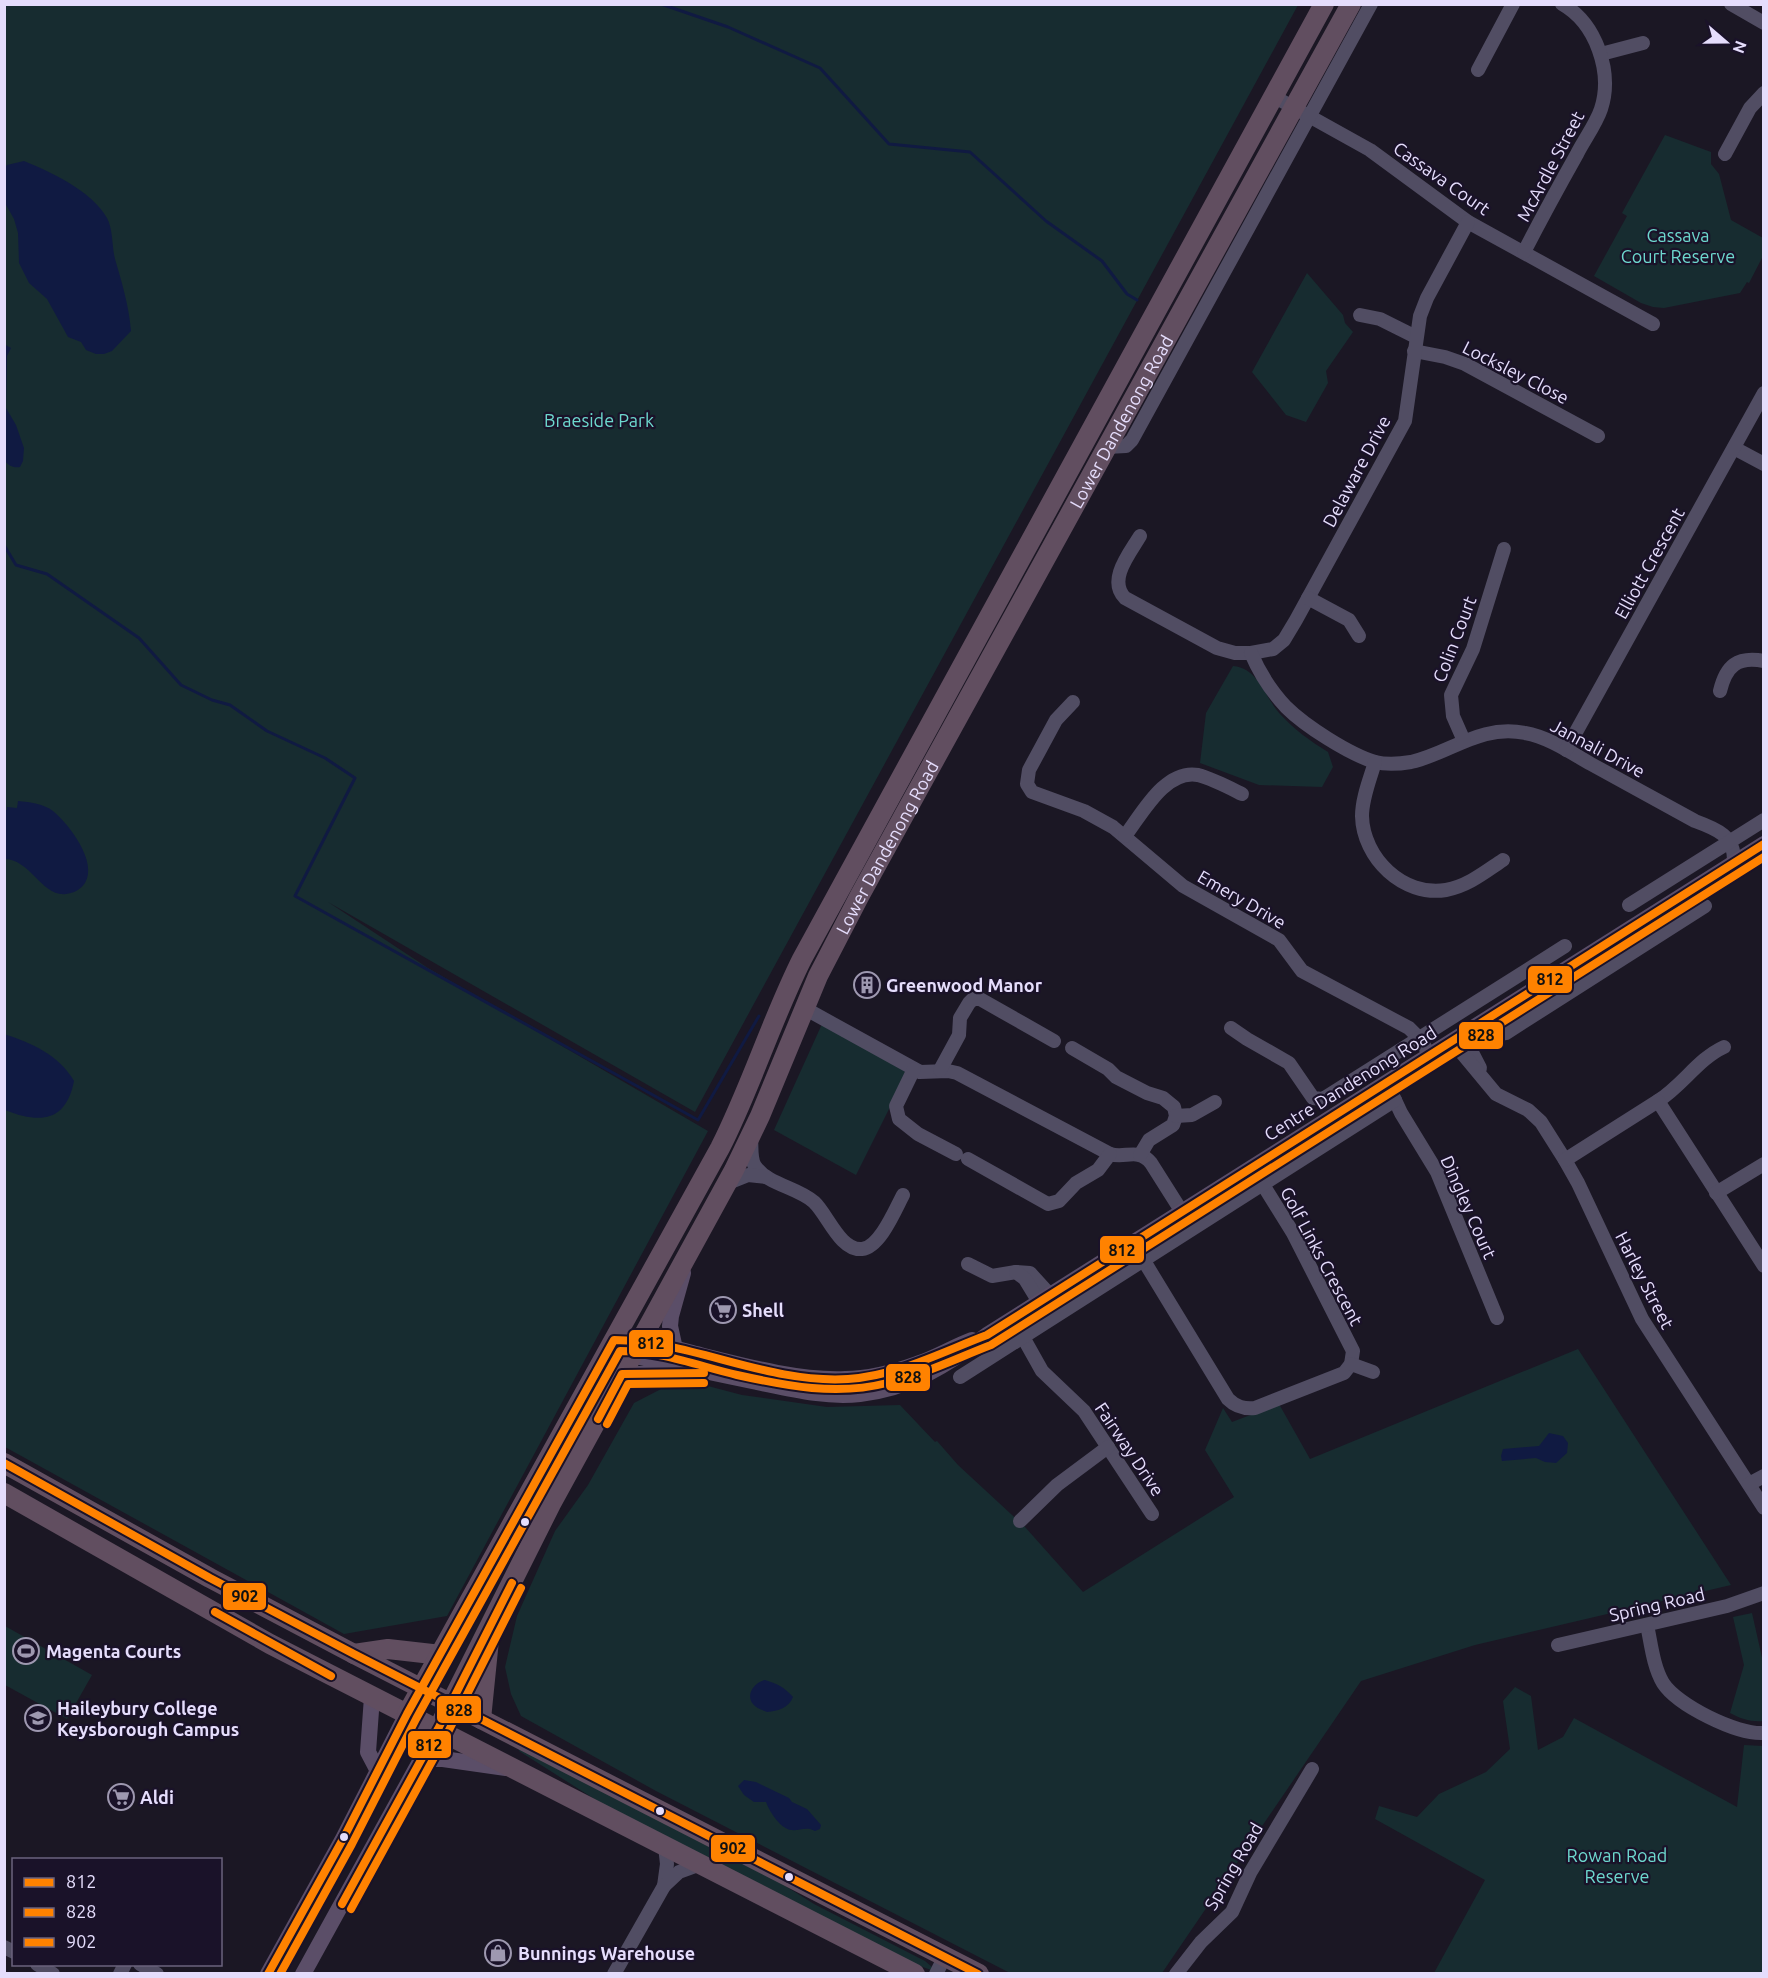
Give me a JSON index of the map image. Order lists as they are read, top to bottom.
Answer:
{
  "streets": {
    "highway": ["Lower Dandenong Road"],
    "main road": ["Centre Dandenong Road"],
    "street": [
      "McArdle Street",
      "Cassava Court",
      "Locksley Close",
      "Delaware Drive",
      "Elliott Crescent",
      "Colin Court",
      "Jannali Drive",
      "Emery Drive",
      "Dingley Court",
      "Golf Links Crescent",
      "Harley Street",
      "Fairway Drive",
      "Spring Road"
    ]
  },
  "crossings": [
    ["McArdle Street", "Cassava Court"],
    ["Cassava Court", "Lower Dandenong Road"],
    ["Cassava Court", "Delaware Drive"],
    ["Locksley Close", "Delaware Drive"],
    ["Lower Dandenong Road", "Centre Dandenong Road"],
    ["Delaware Drive", "Jannali Drive"],
    ["Elliott Crescent", "Jannali Drive"],
    ["Colin Court", "Jannali Drive"],
    ["Emery Drive", "Centre Dandenong Road"],
    ["Centre Dandenong Road", "Dingley Court"],
    ["Centre Dandenong Road", "Golf Links Crescent"],
    ["Centre Dandenong Road", "Harley Street"],
    ["Centre Dandenong Road", "Fairway Drive"]
  ],
  "parks": ["Cassava Court Reserve", "Braeside Park", "Rowan Road Reserve"],
  "places": {
    "building": ["Greenwood Manor"],
    "supermarket": ["Shell", "Aldi"],
    "sports": ["Magenta Courts"],
    "school or university": ["Haileybury College Keysborough Campus"],
    "shop": ["Bunnings Warehouse"]
  },
  "lines": ["transit line 812", "transit line 828", "transit line 902"],
  "legend": ["812", "828", "902"],
  "north": "right"
}
